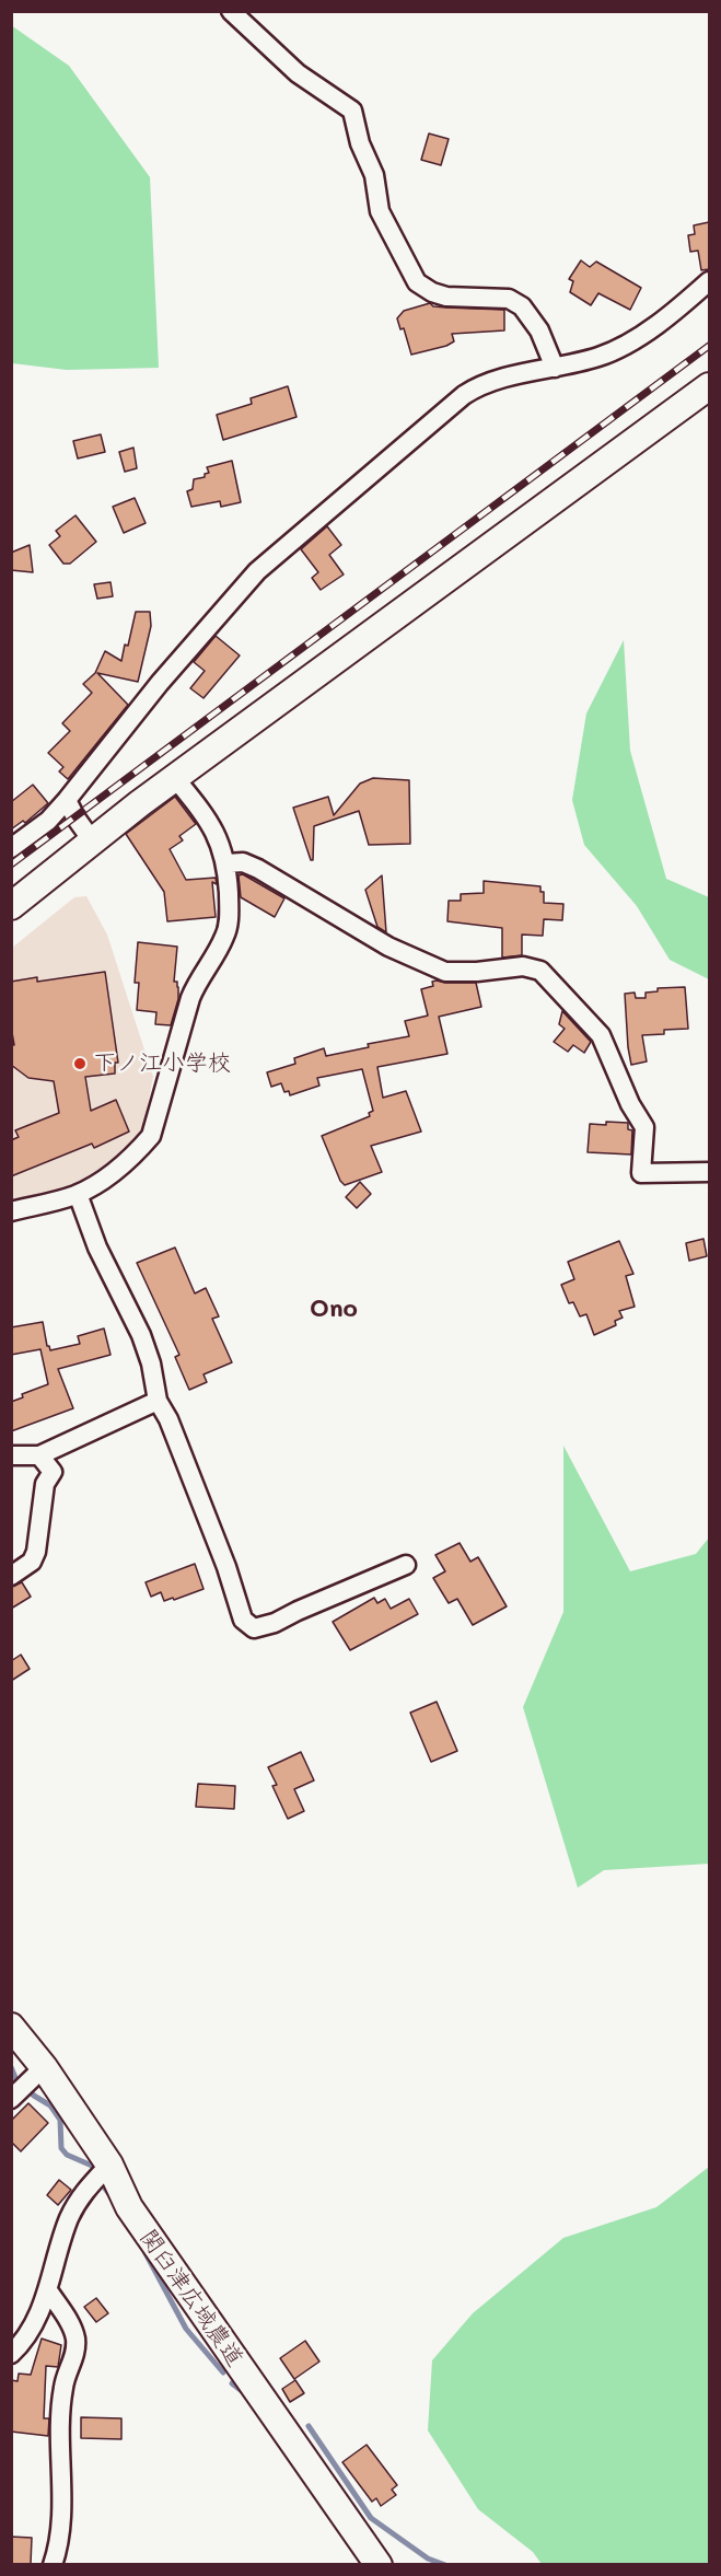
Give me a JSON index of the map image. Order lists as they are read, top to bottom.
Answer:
{
  "streets": {
    "street": ["関臼津広域農道"]
  },
  "districts": ["Ono"],
  "places": ["下ノ江小学校"]
}
